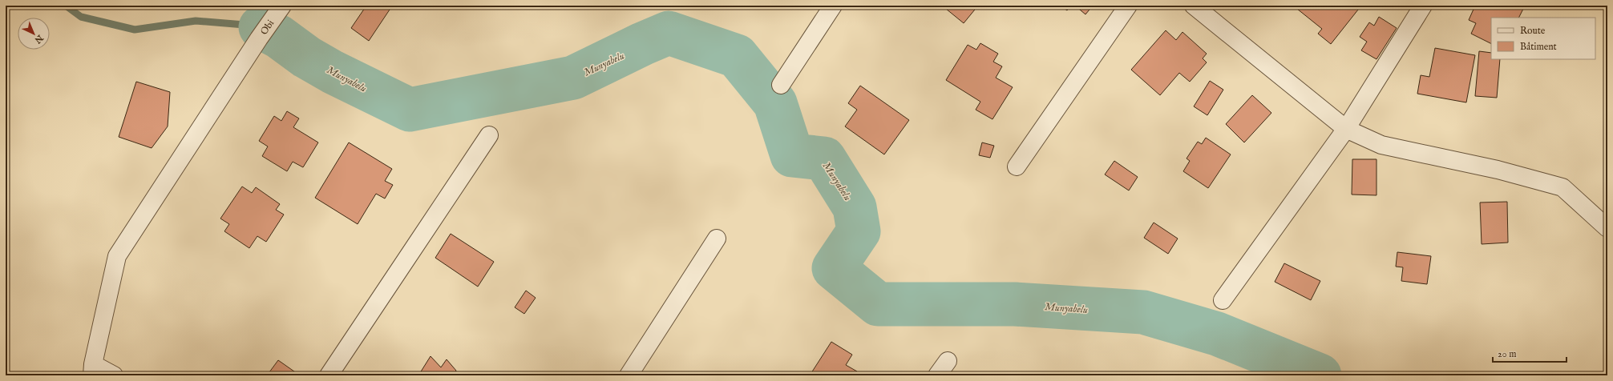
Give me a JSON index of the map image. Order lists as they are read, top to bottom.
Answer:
{
  "streets": {
    "street": ["Obi"]
  },
  "water": ["Munyabelu"],
  "legend": ["Route", "Bâtiment"],
  "scale_bar": "20 m",
  "north": "bottom right"
}
